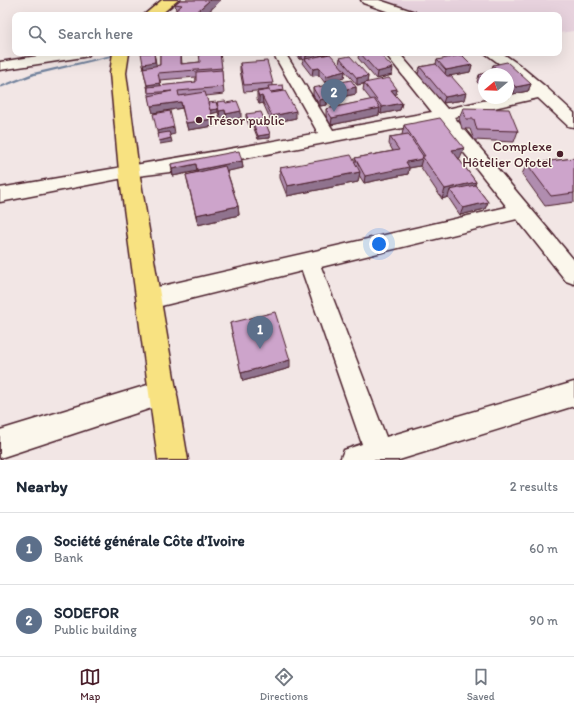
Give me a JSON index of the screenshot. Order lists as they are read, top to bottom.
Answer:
{
  "places": ["Trésor public", "Complexe Hôtelier Ofotel"],
  "north": "left",
  "page": {
    "search": "Search here",
    "pins": ["2", "1"],
    "heading": ["Nearby", "2 results"],
    "list": [
      {
        "mark": "1",
        "name": "Société générale Côte d’Ivoire",
        "note": "Bank",
        "value": "60 m"
      },
      {
        "mark": "2",
        "name": "SODEFOR",
        "note": "Public building",
        "value": "90 m"
      }
    ],
    "nav": ["Map", "Directions", "Saved"]
  }
}
